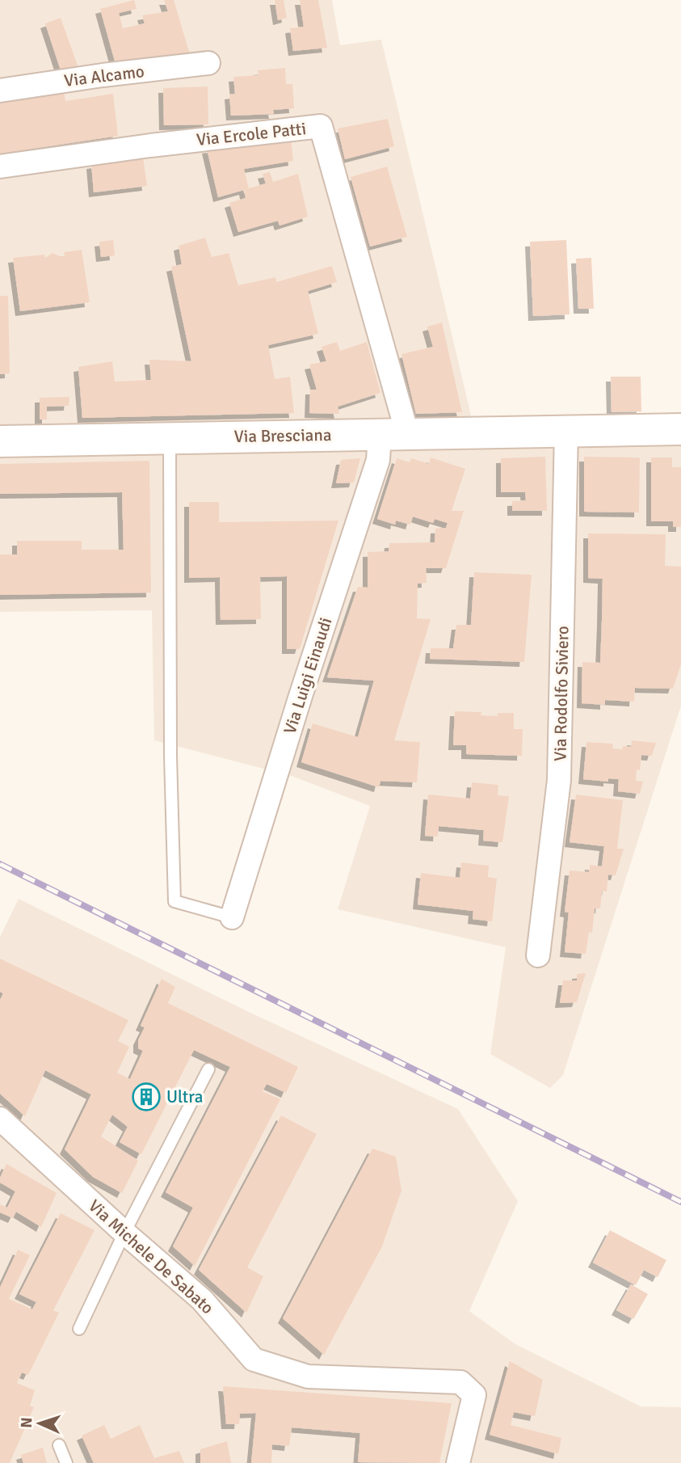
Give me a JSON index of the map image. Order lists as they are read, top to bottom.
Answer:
{
  "streets": {
    "main road": ["Via Bresciana"],
    "street": [
      "Via Alcamo",
      "Via Ercole Patti",
      "Via Luigi Einaudi",
      "Via Rodolfo Siviero",
      "Via Michele De Sabato"
    ]
  },
  "crossings": [
    ["Via Ercole Patti", "Via Bresciana"],
    ["Via Ercole Patti", "Via Luigi Einaudi"],
    ["Via Bresciana", "Via Luigi Einaudi"],
    ["Via Bresciana", "Via Rodolfo Siviero"]
  ],
  "places": {
    "building": ["Ultra"]
  },
  "north": "left"
}
